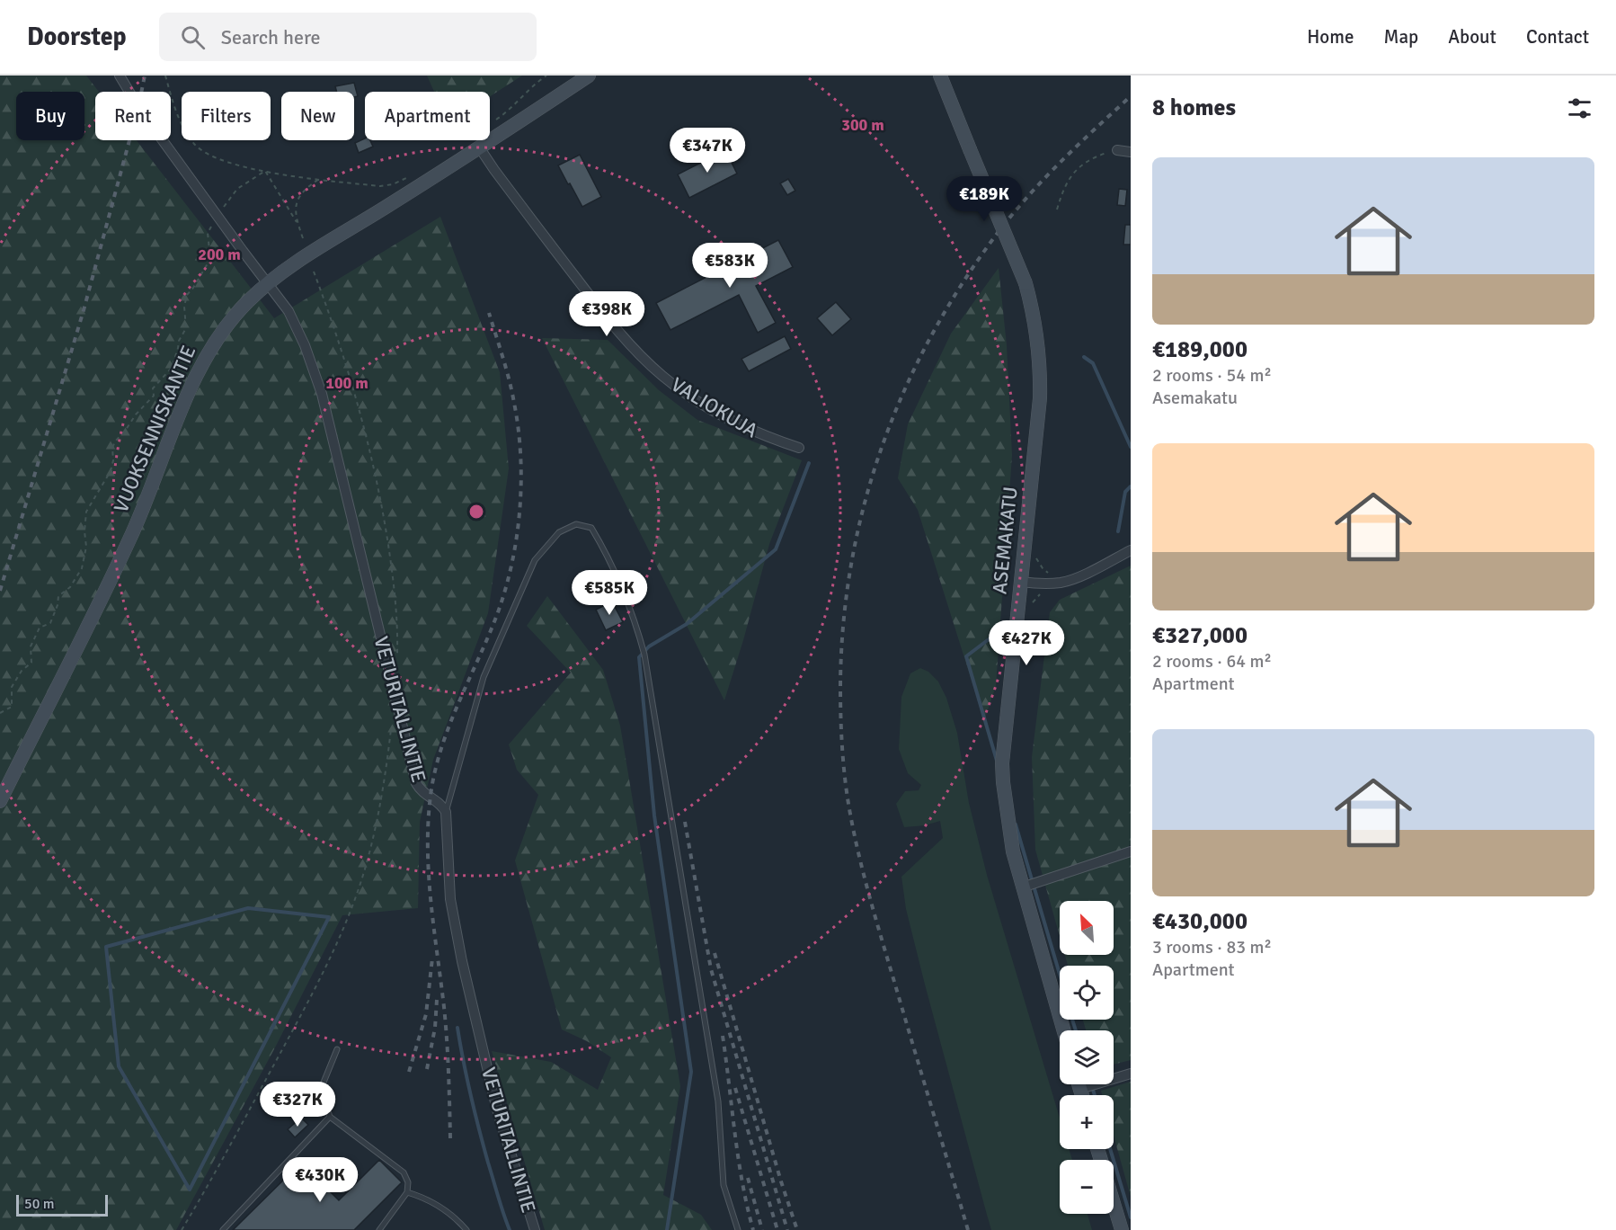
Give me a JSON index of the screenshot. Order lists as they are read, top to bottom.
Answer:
{
  "streets": {
    "street": [
      "VALIOKUJA",
      "VUOKSENNISKANTIE",
      "ASEMAKATU",
      "VETURITALLINTIE"
    ]
  },
  "crossings": [
    ["VALIOKUJA", "VUOKSENNISKANTIE"],
    ["VUOKSENNISKANTIE", "VETURITALLINTIE"]
  ],
  "scale_bar": "50 m",
  "north": "top left",
  "page": {
    "header": "Doorstep",
    "search": "Search here",
    "nav": [
      "Home",
      "Map",
      "About",
      "Contact"
    ],
    "heading": "8 homes",
    "chip": [
      "Buy",
      "Rent",
      "Filters",
      "New",
      "Apartment"
    ],
    "price": [
      "€347K",
      "€189K",
      "€583K",
      "€398K",
      "€585K",
      "€427K",
      "€327K",
      "€430K"
    ],
    "list": [
      {
        "name": "€189,000",
        "note": "2 rooms · 54 m² · Asemakatu"
      },
      {
        "name": "€327,000",
        "note": "2 rooms · 64 m² · Apartment"
      },
      {
        "name": "€430,000",
        "note": "3 rooms · 83 m² · Apartment"
      }
    ],
    "map_buttons": ["+", "−"],
    "scale": "50 m"
  },
  "rings": ["300 m", "200 m", "100 m"]
}
